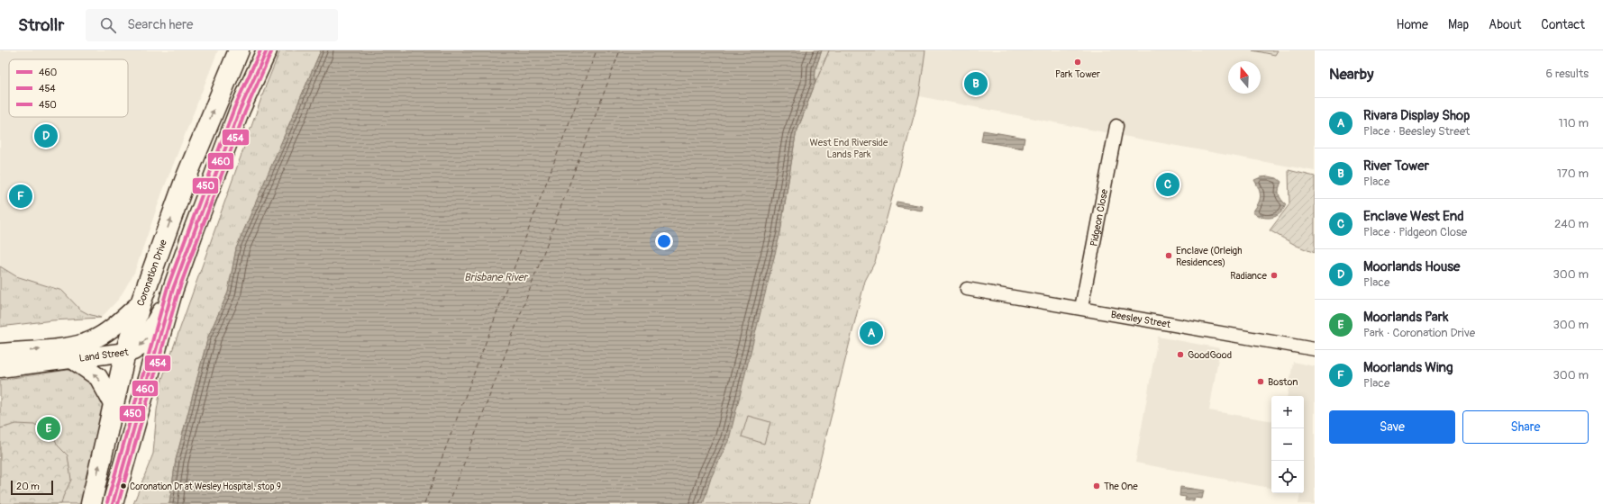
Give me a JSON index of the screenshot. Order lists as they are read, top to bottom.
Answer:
{
  "streets": {
    "highway": ["Coronation Drive"],
    "main road": ["Land Street"],
    "street": ["Pidgeon Close", "Beesley Street"]
  },
  "crossings": [
    ["Pidgeon Close", "Beesley Street"],
    ["Coronation Drive", "Land Street"]
  ],
  "water": ["Brisbane River"],
  "parks": ["West End Riverside Lands Park"],
  "places": [
    "Park Tower",
    "Enclave (Orleigh Residences)",
    "Radiance",
    "GoodGood",
    "Boston",
    "Coronation Dr at Wesley Hospital, stop 9",
    "The One"
  ],
  "lines": ["transit line 460", "transit line 450", "transit line 454"],
  "legend": ["460", "454", "450"],
  "scale_bar": "20 m",
  "north": "top",
  "page": {
    "header": "Strollr",
    "search": "Search here",
    "nav": [
      "Home",
      "Map",
      "About",
      "Contact"
    ],
    "heading": ["Nearby", "6 results"],
    "pins": [
      "B",
      "D",
      "C",
      "F",
      "A",
      "E"
    ],
    "list": [
      {
        "mark": "A",
        "name": "Rivara Display Shop",
        "note": "Place · Beesley Street",
        "value": "110 m"
      },
      {
        "mark": "B",
        "name": "River Tower",
        "note": "Place",
        "value": "170 m"
      },
      {
        "mark": "C",
        "name": "Enclave West End",
        "note": "Place · Pidgeon Close",
        "value": "240 m"
      },
      {
        "mark": "D",
        "name": "Moorlands House",
        "note": "Place",
        "value": "300 m"
      },
      {
        "mark": "E",
        "name": "Moorlands Park",
        "note": "Park · Coronation Drive",
        "value": "300 m"
      },
      {
        "mark": "F",
        "name": "Moorlands Wing",
        "note": "Place",
        "value": "300 m"
      }
    ],
    "map_buttons": ["+", "−"],
    "buttons": ["Save", "Share"],
    "scale": "20 m"
  }
}
